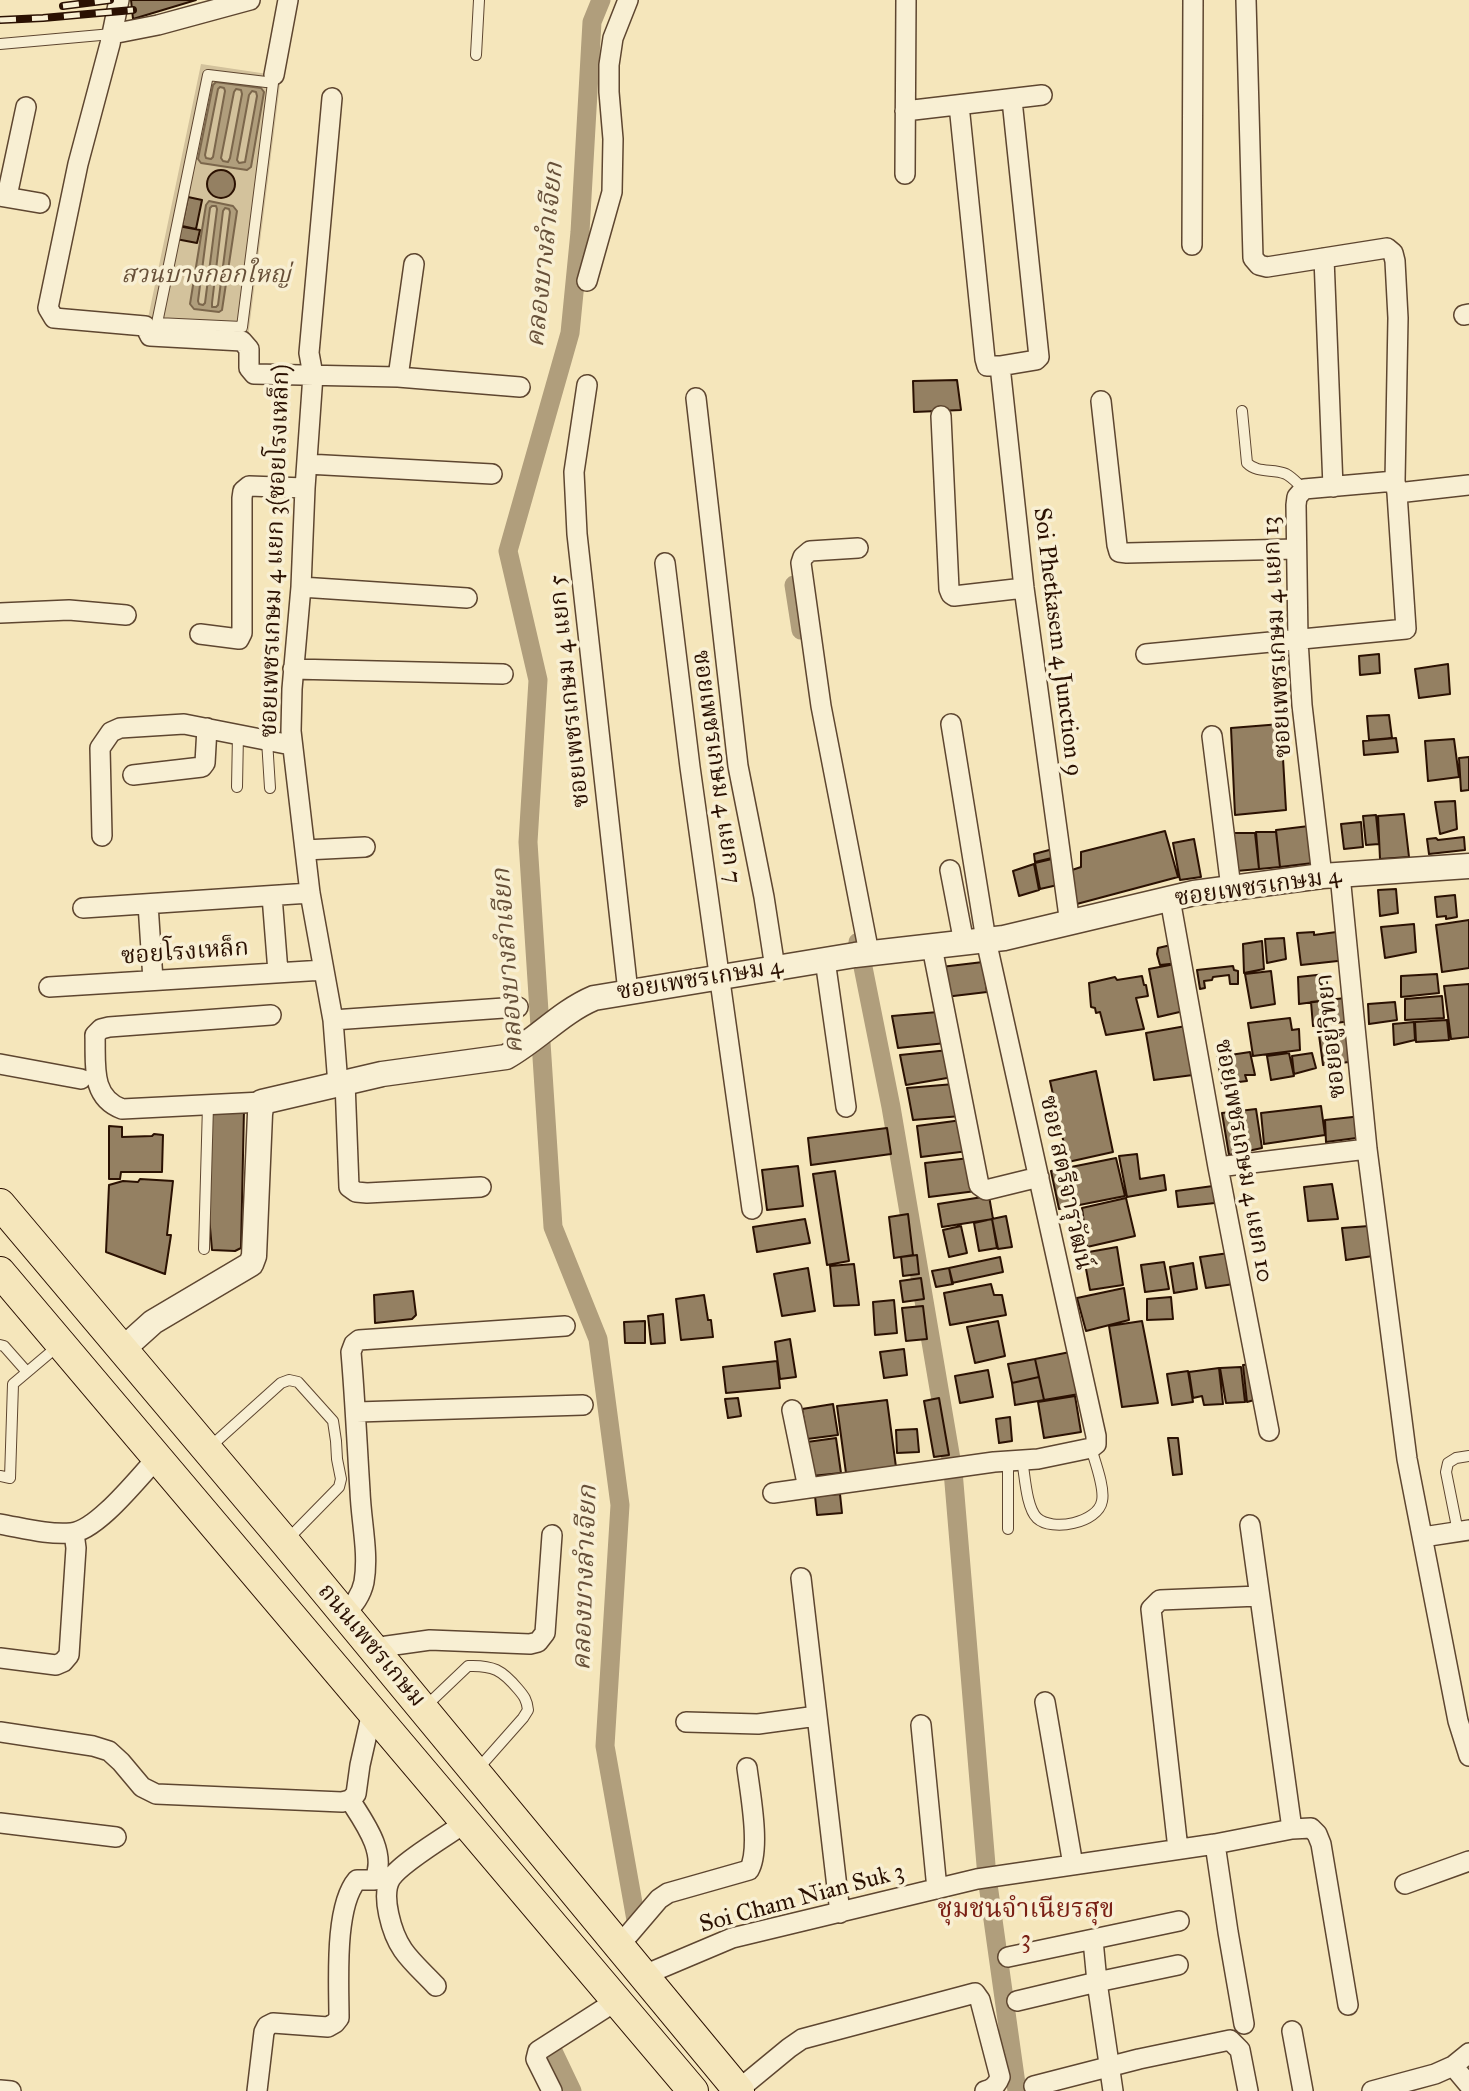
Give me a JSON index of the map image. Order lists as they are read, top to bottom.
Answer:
{
  "streets": {
    "main road": ["ถนนเพชรเกษม"],
    "street": [
      "ซอยเพชรเกษม 4 แยก 3(ซอยโรงเหล็ก)",
      "ซอยเพชรเกษม 4 แยก 13",
      "Soi Phetkasem 4 Junction 9",
      "ซอยเพชรเกษม 4 แยก 5",
      "ซอยเพชรเกษม 4 แยก 7",
      "ซอยเพชรเกษม 4",
      "ซอยโรงเหล็ก",
      "ซอยอยู่วิทยา",
      "ซอยเพชรเกษม 4 แยก 10",
      "ซอย สตรีจารุวัฒน์",
      "Soi Cham Nian Suk 3"
    ]
  },
  "crossings": [
    ["ซอยเพชรเกษม 4 แยก 3(ซอยโรงเหล็ก)", "ซอยเพชรเกษม 4"],
    ["ซอยเพชรเกษม 4 แยก 3(ซอยโรงเหล็ก)", "ซอยโรงเหล็ก"],
    ["ซอยเพชรเกษม 4 แยก 13", "ซอยเพชรเกษม 4"],
    ["ซอยเพชรเกษม 4 แยก 13", "ซอยอยู่วิทยา"],
    ["Soi Phetkasem 4 Junction 9", "ซอยเพชรเกษม 4"],
    ["ซอยเพชรเกษม 4 แยก 5", "ซอยเพชรเกษม 4"],
    ["ซอยเพชรเกษม 4 แยก 7", "ซอยเพชรเกษม 4"],
    ["ซอยเพชรเกษม 4", "ซอยอยู่วิทยา"],
    ["ซอยเพชรเกษม 4", "ซอยเพชรเกษม 4 แยก 10"],
    ["ซอยเพชรเกษม 4", "ซอย สตรีจารุวัฒน์"],
    ["ถนนเพชรเกษม", "Soi Cham Nian Suk 3"]
  ],
  "districts": ["ชุมชนจำเนียรสุข 3"],
  "water": ["คลองบางลำเจียก"],
  "parks": ["สวนบางกอกใหญ่"]
}
